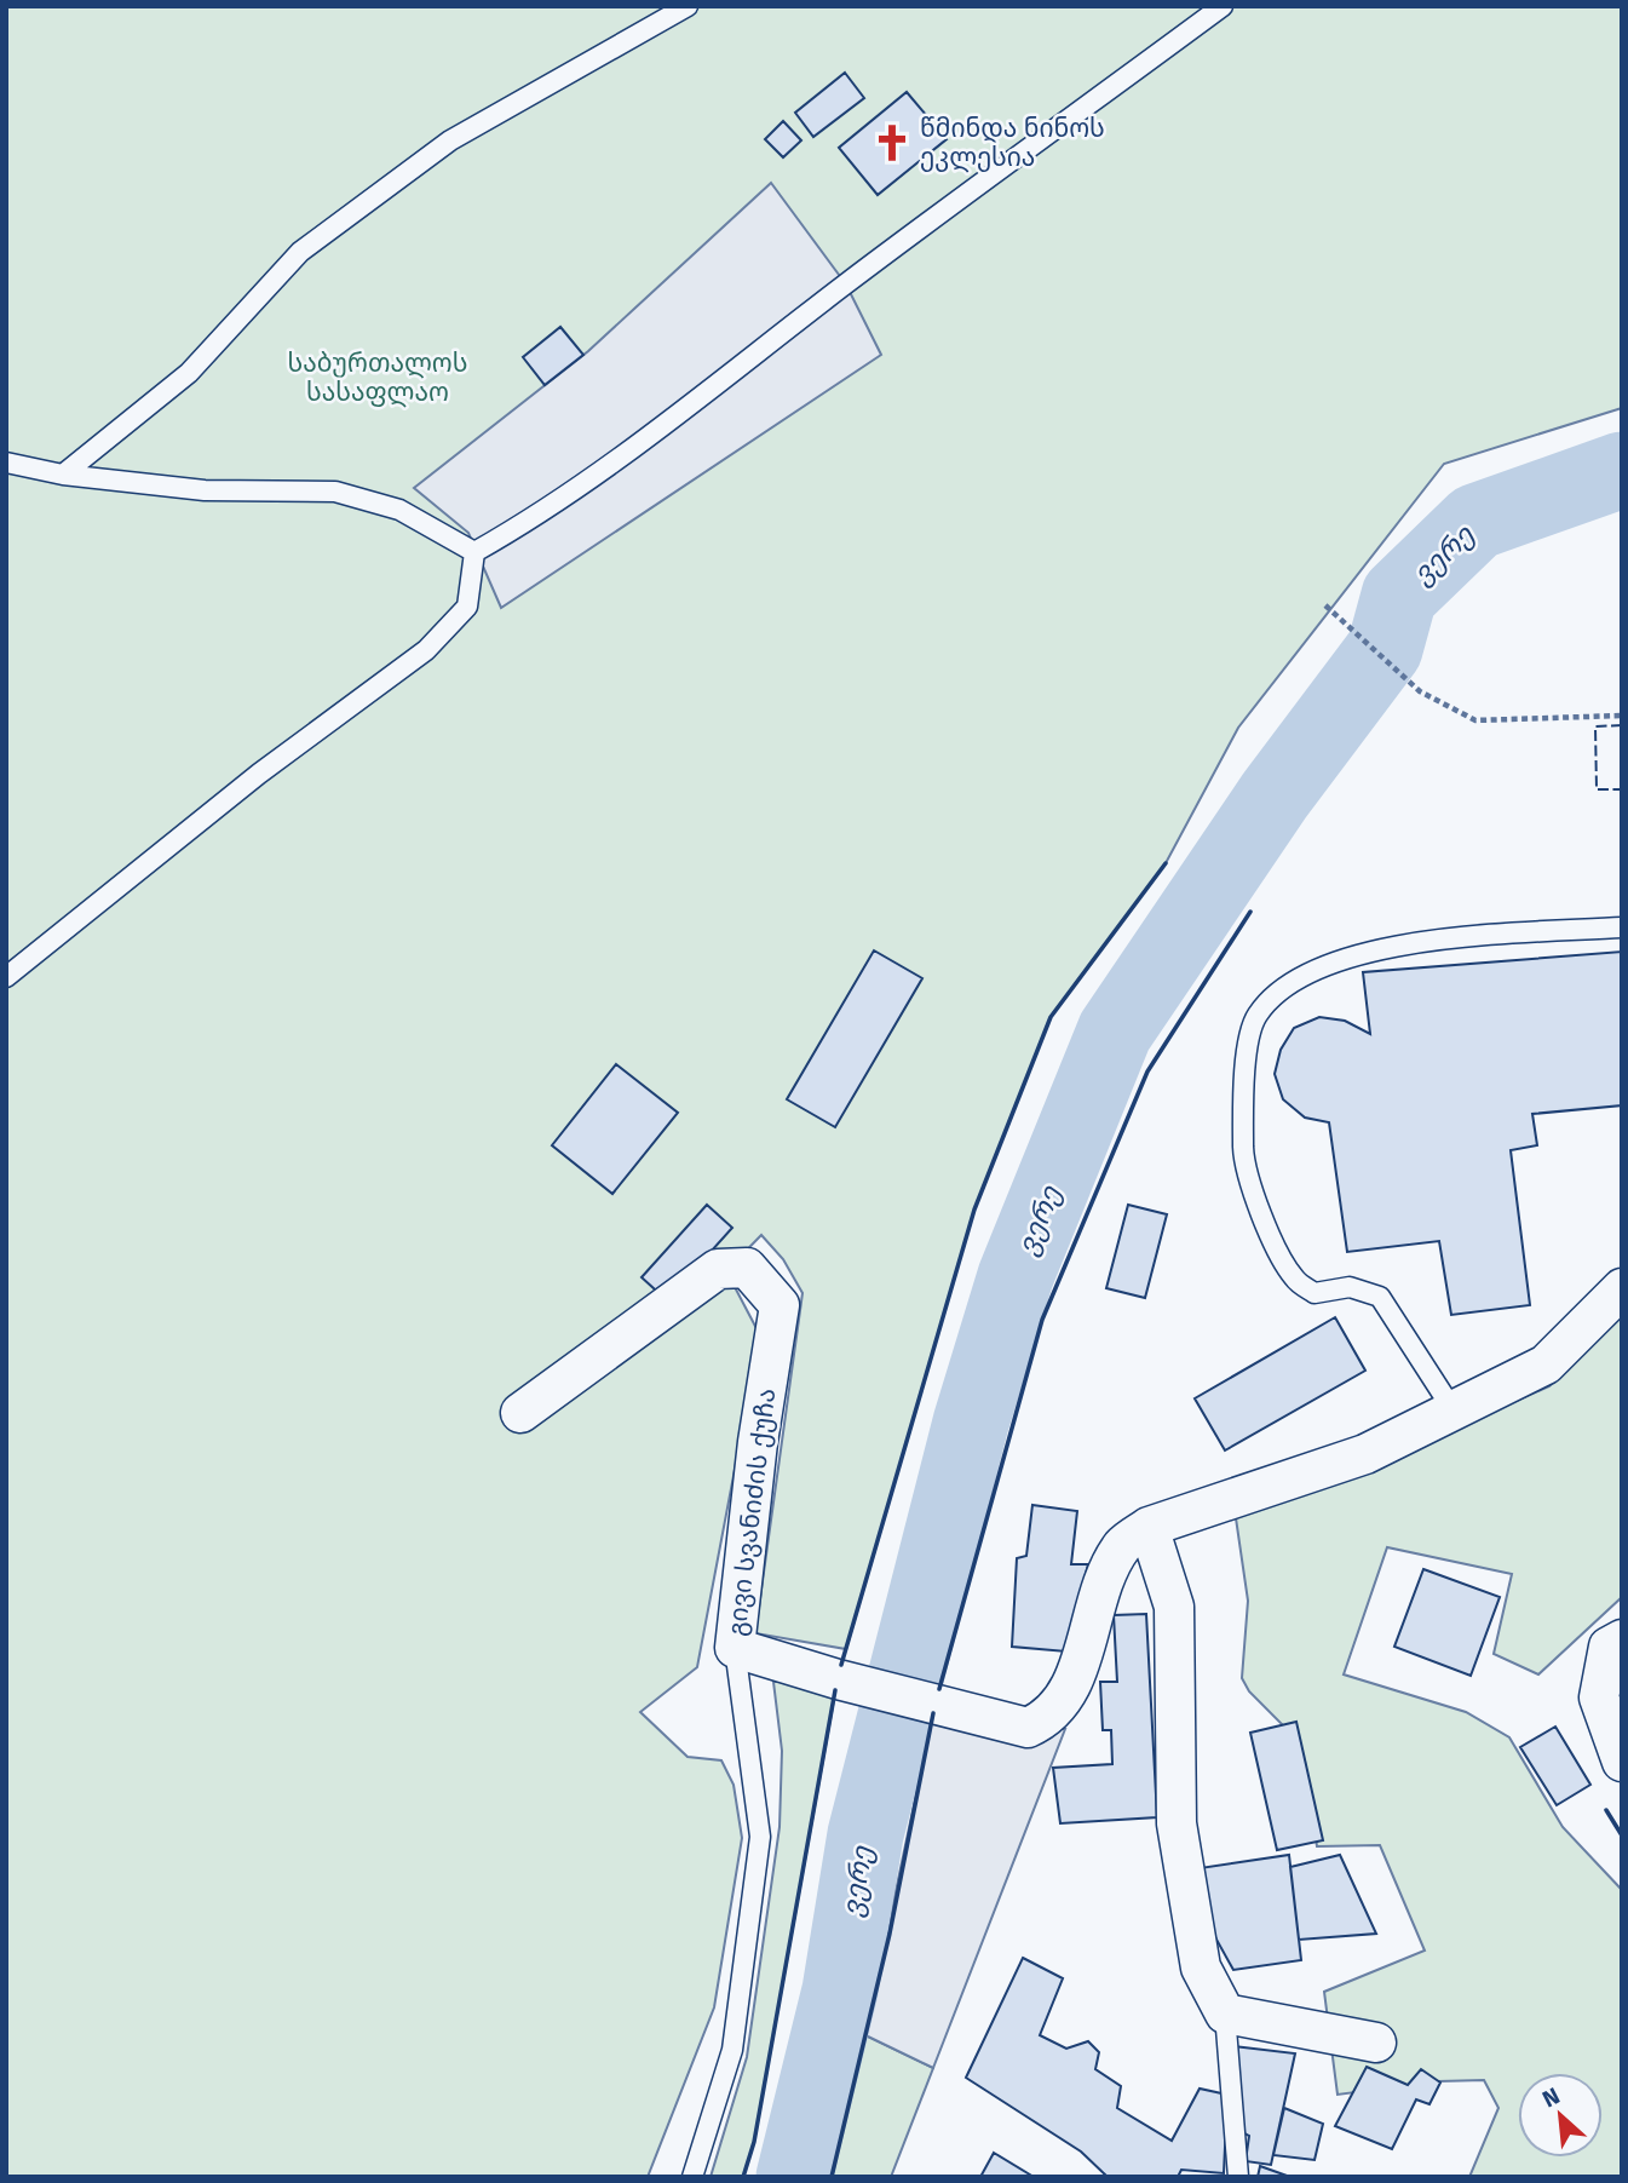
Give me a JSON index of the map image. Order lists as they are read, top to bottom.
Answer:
{
  "streets": {
    "street": ["გივი სვანიძის ქუჩა"]
  },
  "water": ["ვერე"],
  "parks": ["საბურთალოს სასაფლაო"],
  "places": {
    "church": ["წმინდა ნინოს ეკლესია"]
  },
  "north": "top left"
}
